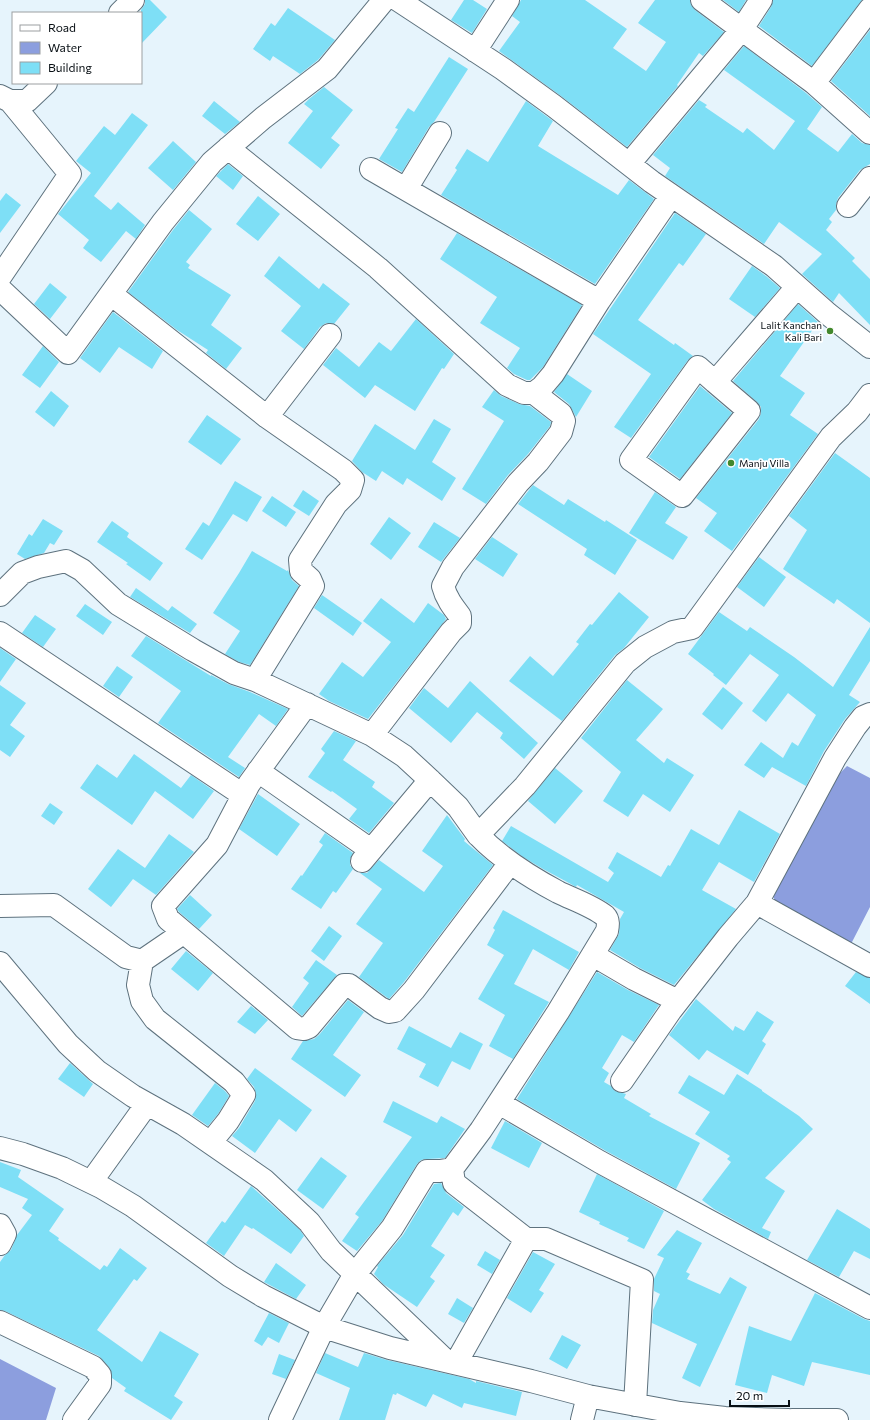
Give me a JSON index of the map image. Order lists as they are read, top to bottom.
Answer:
{
  "places": ["Lalit Kanchan Kali Bari", "Manju Villa"],
  "legend": ["Road", "Water", "Building"],
  "scale_bar": "20 m"
}
